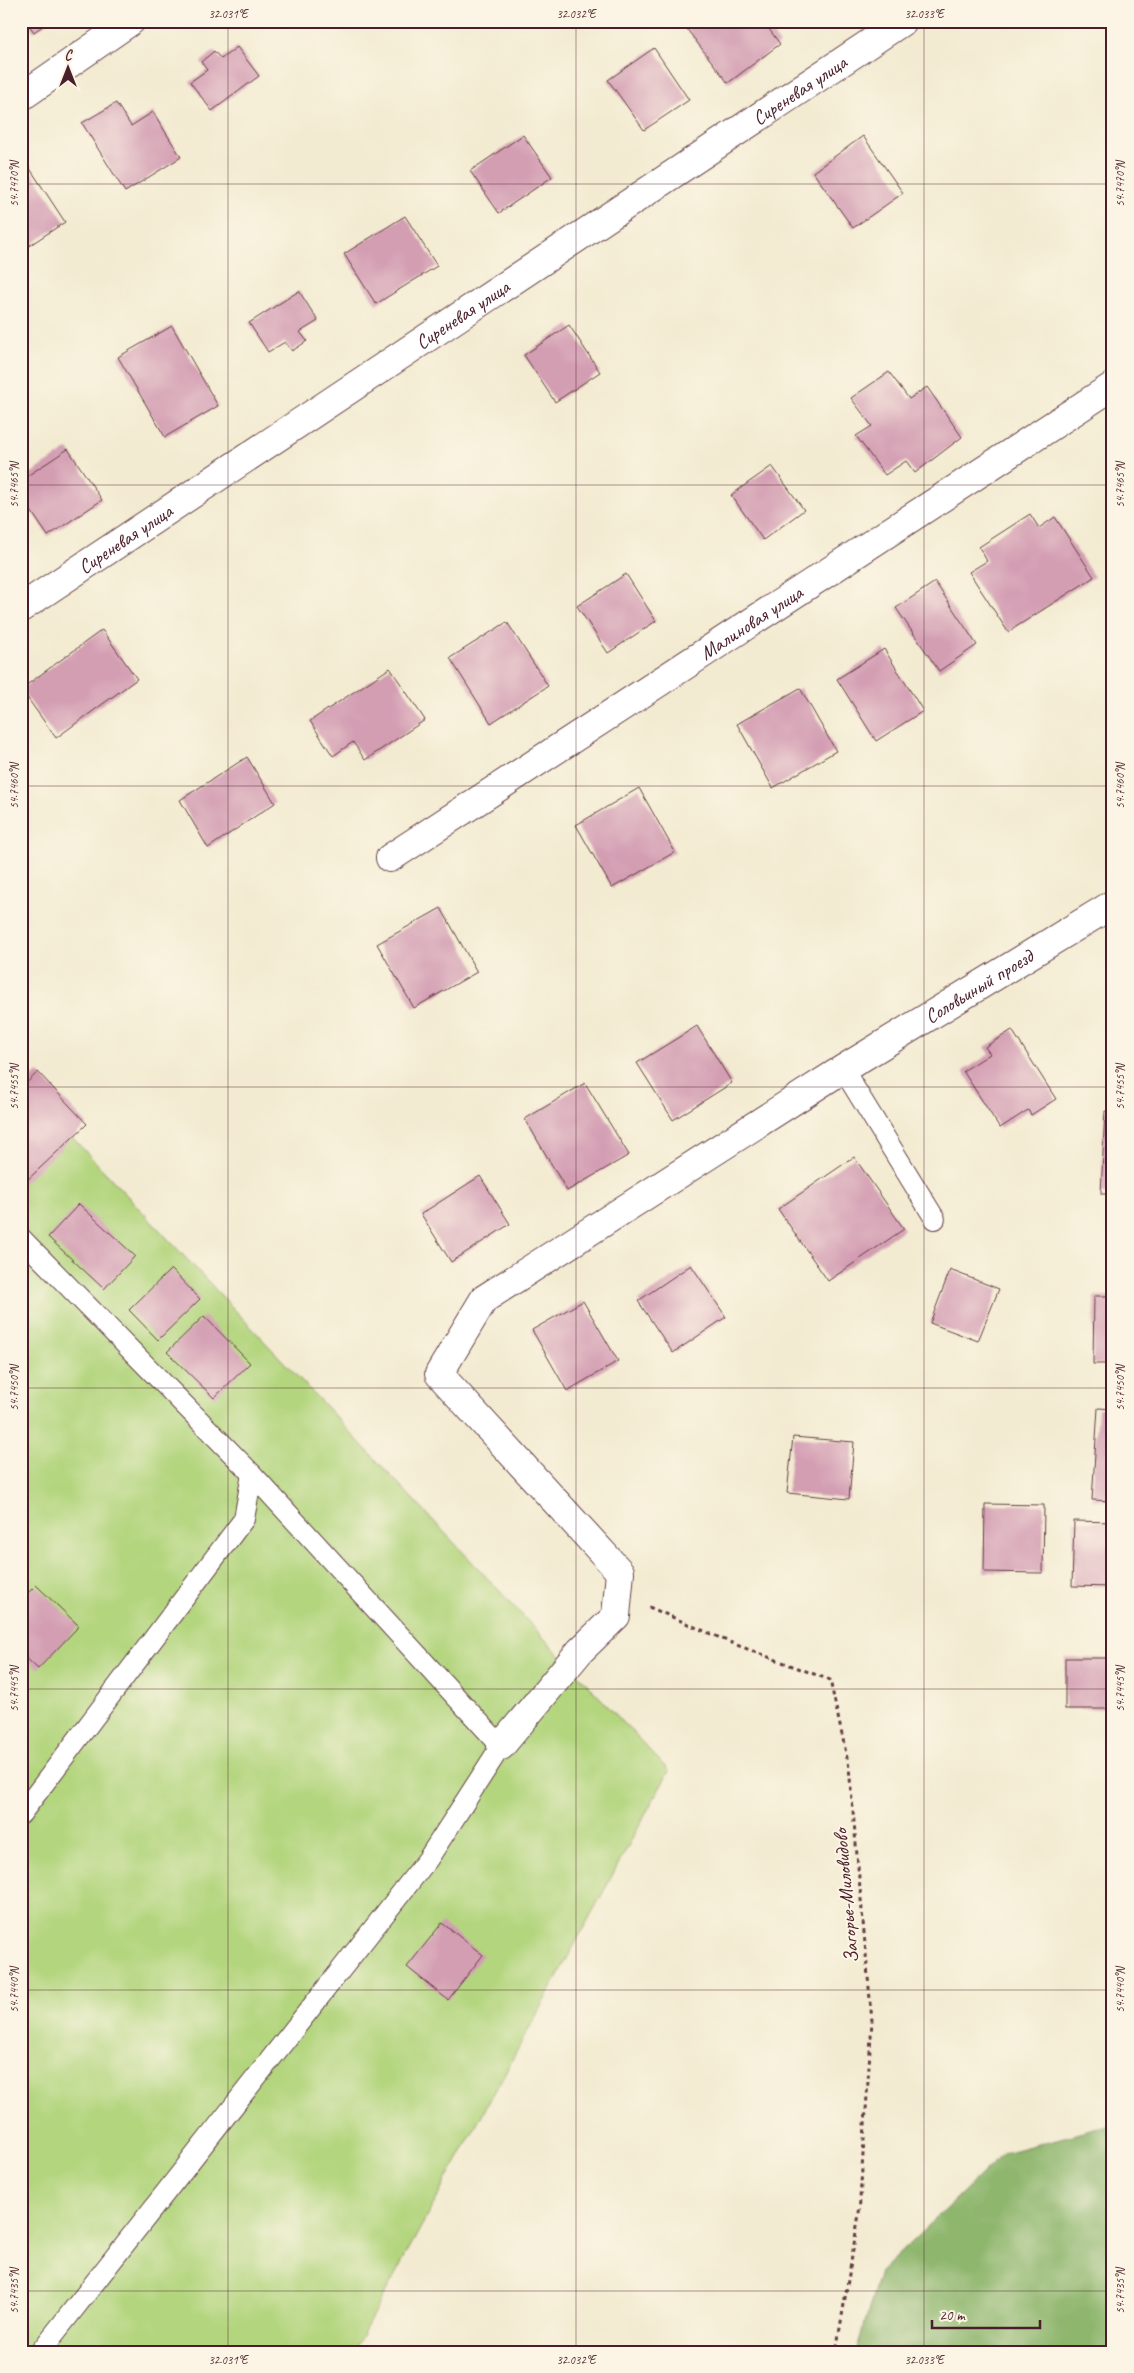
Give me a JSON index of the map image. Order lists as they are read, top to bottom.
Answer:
{
  "streets": {
    "street": ["Сиреневая улица", "Малиновая улица", "Соловьиный проезд"],
    "path": ["Загорье-Миловидово"]
  },
  "crossings": [
    ["Соловьиный проезд", "Загорье-Миловидово"]
  ],
  "scale_bar": "20 m",
  "north": "top",
  "coordinates": [
    "32.031°E",
    "32.032°E",
    "32.033°E",
    "54.7470°N",
    "54.7465°N",
    "54.7460°N",
    "54.7455°N",
    "54.7450°N",
    "54.7445°N",
    "54.7440°N",
    "54.7435°N"
  ]
}
